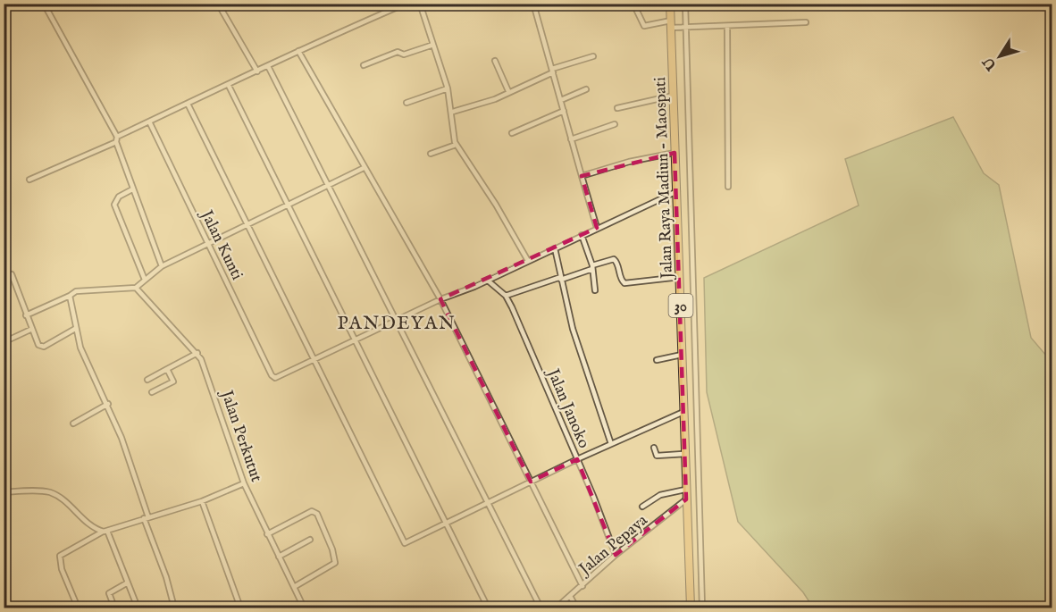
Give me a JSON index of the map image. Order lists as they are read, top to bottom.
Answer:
{
  "streets": {
    "highway": ["Jalan Raya Madiun - Maospati", "30"],
    "street": [
      "Jalan Kunti",
      "Jalan Janoko",
      "Jalan Perkutut",
      "Jalan Pepaya"
    ]
  },
  "crossings": [
    ["Jalan Raya Madiun - Maospati", "Jalan Pepaya"],
    ["Jalan Janoko", "Jalan Pepaya"]
  ],
  "districts": ["PANDEYAN"],
  "north": "bottom left"
}
